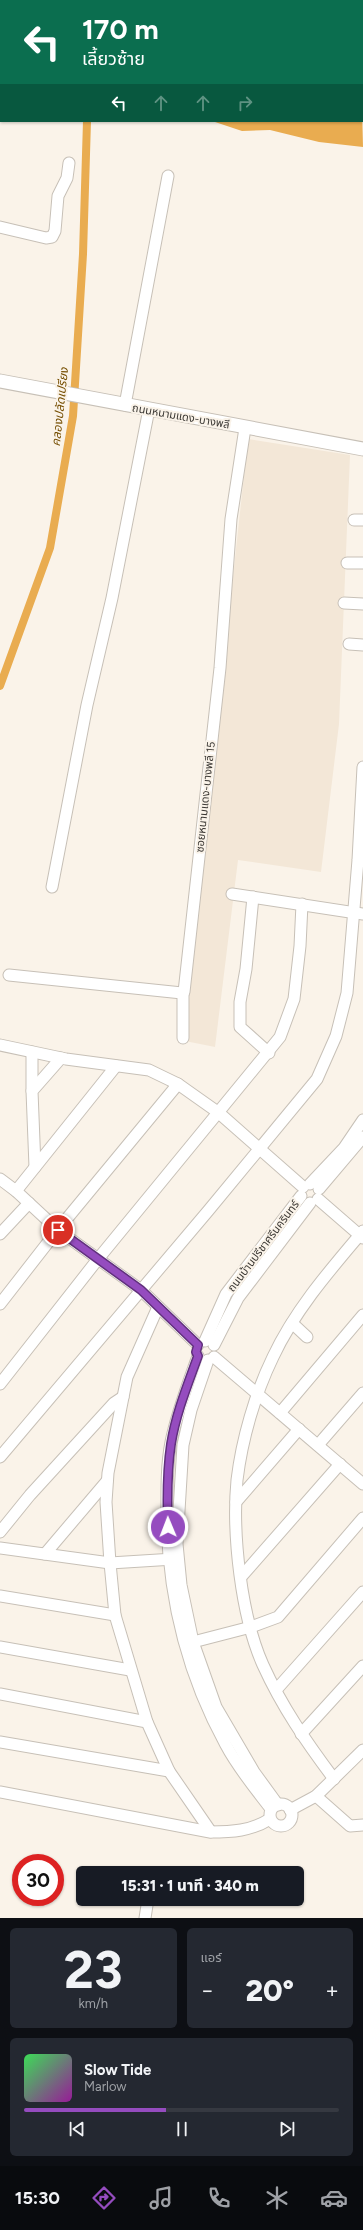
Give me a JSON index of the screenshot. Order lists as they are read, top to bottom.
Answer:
{
  "streets": {
    "main road": ["ถนนหนามแดง-บางพลี"],
    "street": ["ซอยหนามแดง-บางพลี 15", "ถนนบ้านปรีชาศรีนครินทร์"]
  },
  "crossings": [
    ["ถนนหนามแดง-บางพลี", "ซอยหนามแดง-บางพลี 15"]
  ],
  "water": ["คลองปลัดเปรียง"],
  "page": {
    "turn": ["170 m", "เลี้ยวซ้าย"],
    "limit": "30",
    "trip": "15:31 · 1 นาที · 340 m",
    "tile": [
      ["23", "km/h"],
      "แอร์"
    ],
    "heat": ["−", "20°", "+"],
    "song": ["Slow Tide", "Marlow"],
    "tabs": "15:30"
  }
}
